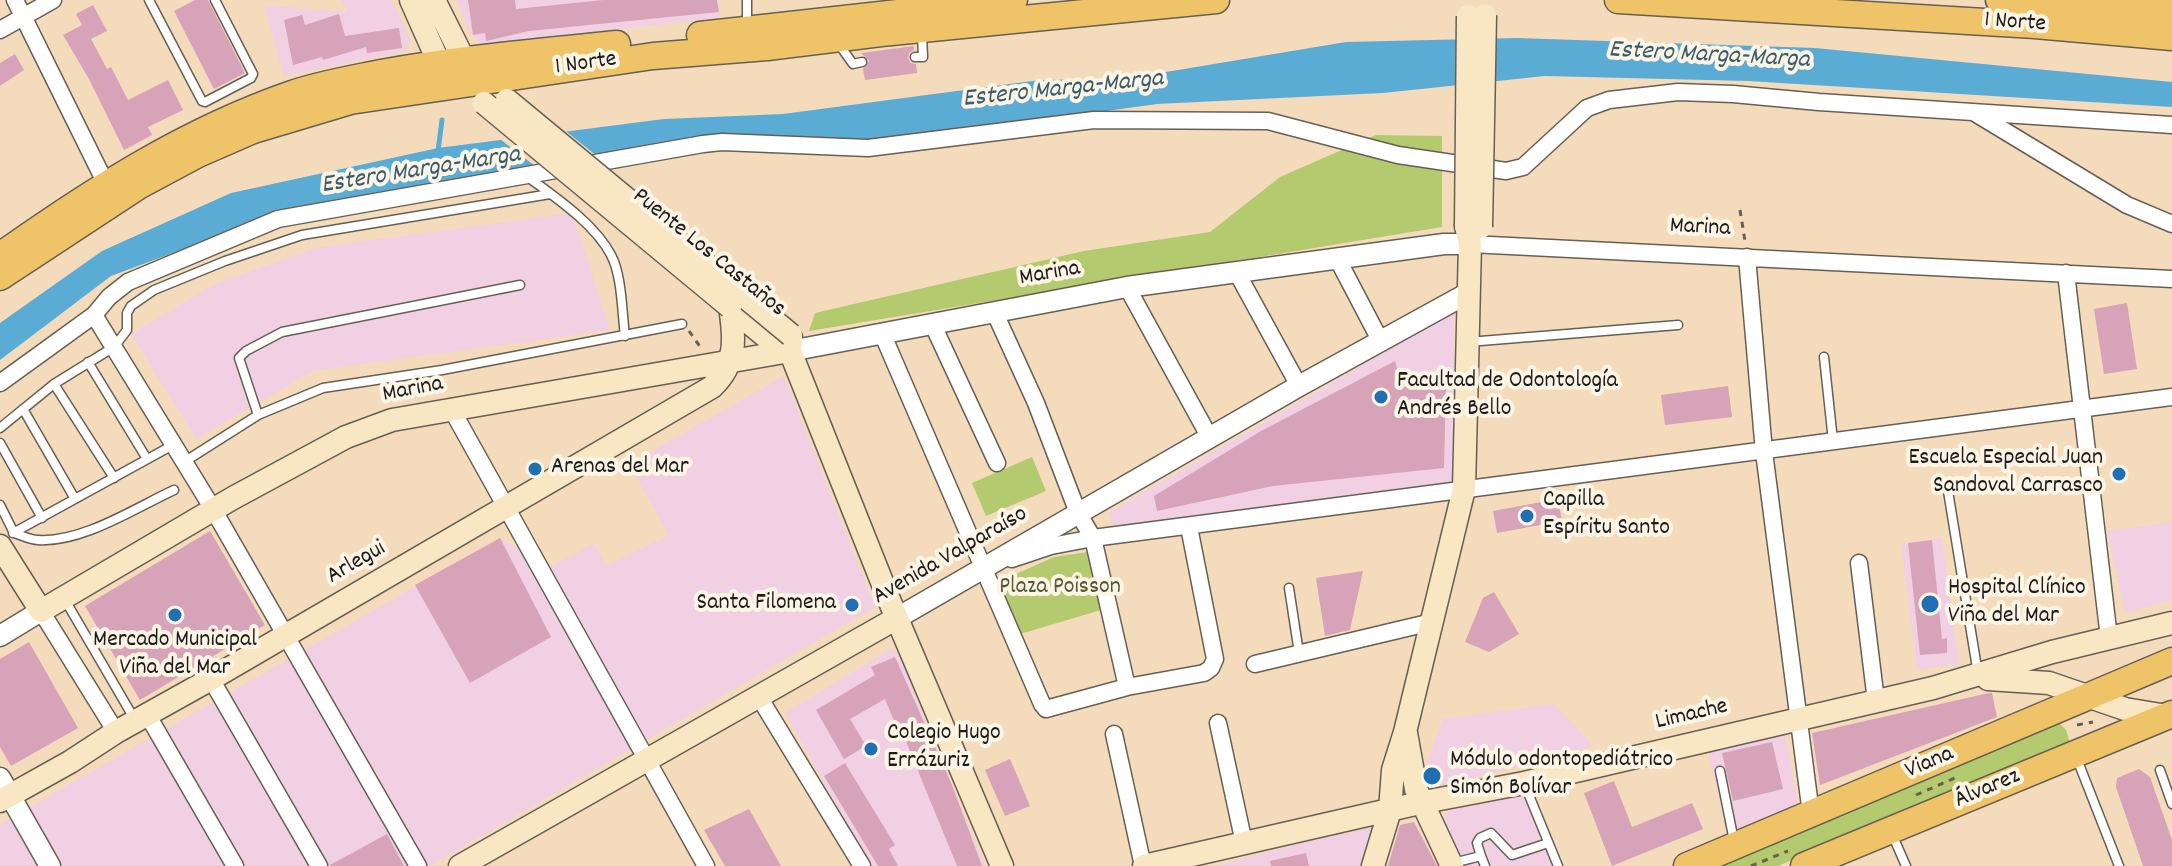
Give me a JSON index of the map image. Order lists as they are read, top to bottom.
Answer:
{
  "streets": {
    "main road": [
      "1 Norte",
      "Marina",
      "Puente Los Castaños",
      "Avenida Valparaíso",
      "Arlegui",
      "Limache",
      "Viana",
      "Álvarez"
    ]
  },
  "crossings": [
    ["1 Norte", "Puente Los Castaños"],
    ["Marina", "Puente Los Castaños"],
    ["Marina", "Arlegui"],
    ["Limache", "Viana"],
    ["Limache", "Álvarez"]
  ],
  "water": ["Estero Marga-Marga"],
  "parks": ["Plaza Poisson"],
  "places": [
    "Facultad de Odontología Andrés Bello",
    "Arenas del Mar",
    "Escuela Especial Juan Sandoval Carrasco",
    "Capilla Espíritu Santo",
    "Hospital Clínico Viña del Mar",
    "Santa Filomena",
    "Mercado Municipal Viña del Mar",
    "Colegio Hugo Errázuriz",
    "Módulo odontopediátrico Simón Bolívar"
  ]
}
